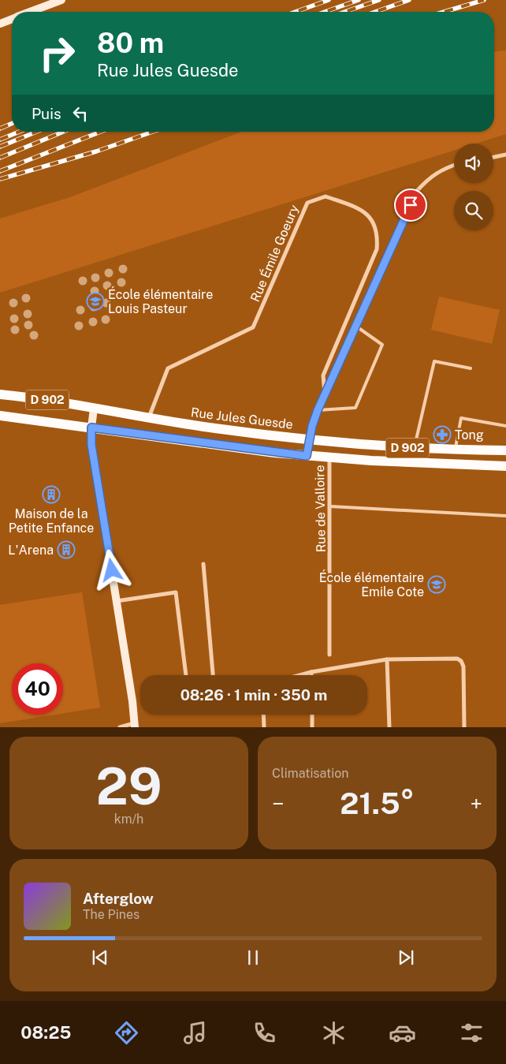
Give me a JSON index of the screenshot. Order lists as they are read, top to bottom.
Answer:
{
  "streets": {
    "main road": ["D 902", "Rue Jules Guesde"],
    "street": ["Rue Émile Goeury", "Rue de Valloire"]
  },
  "crossings": [
    ["Rue Émile Goeury", "Rue Jules Guesde"],
    ["D 902", "Rue de Valloire"]
  ],
  "places": {
    "school or university": ["École élémentaire Louis Pasteur", "École élémentaire Emile Cote"],
    "pharmacy": ["Tong"],
    "building": ["Maison de la Petite Enfance", "L'Arena"]
  },
  "page": {
    "turn": ["80 m", "Rue Jules Guesde"],
    "then": "Puis",
    "limit": "40",
    "trip": "08:26 · 1 min · 350 m",
    "tile": [
      ["29", "km/h"],
      "Climatisation"
    ],
    "heat": ["−", "21.5°", "+"],
    "song": ["Afterglow", "The Pines"],
    "tabs": "08:25"
  }
}
